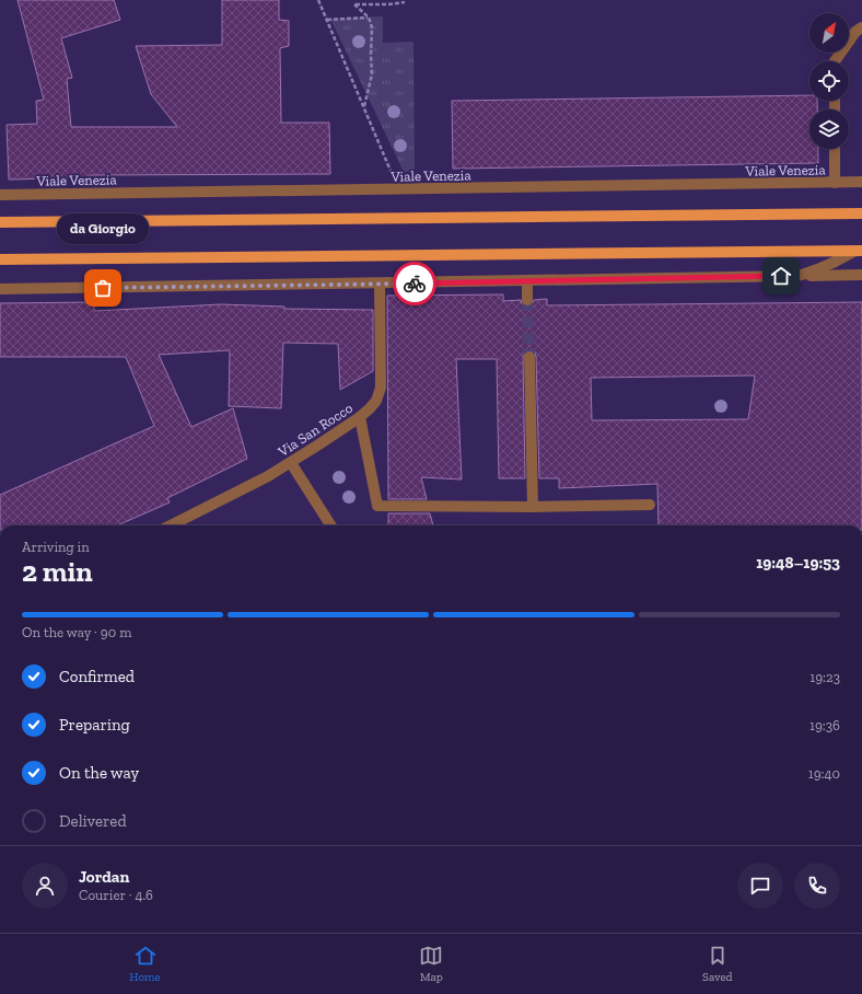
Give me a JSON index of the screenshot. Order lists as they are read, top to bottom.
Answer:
{
  "streets": {
    "street": ["Viale Venezia", "Via San Rocco"]
  },
  "places": ["da Giorgio"],
  "north": "top right",
  "page": {
    "bubble": "da Giorgio",
    "heading": ["2 min", "Arriving in", "19:48–19:53"],
    "panel": ["Jordan", "Courier · 4.6"],
    "bar": "On the way · 90 m",
    "list": [
      ["Confirmed", "19:23"],
      ["Preparing", "19:36"],
      ["On the way", "19:40"],
      "Delivered"
    ],
    "tabs": ["Home", "Map", "Saved"]
  }
}
